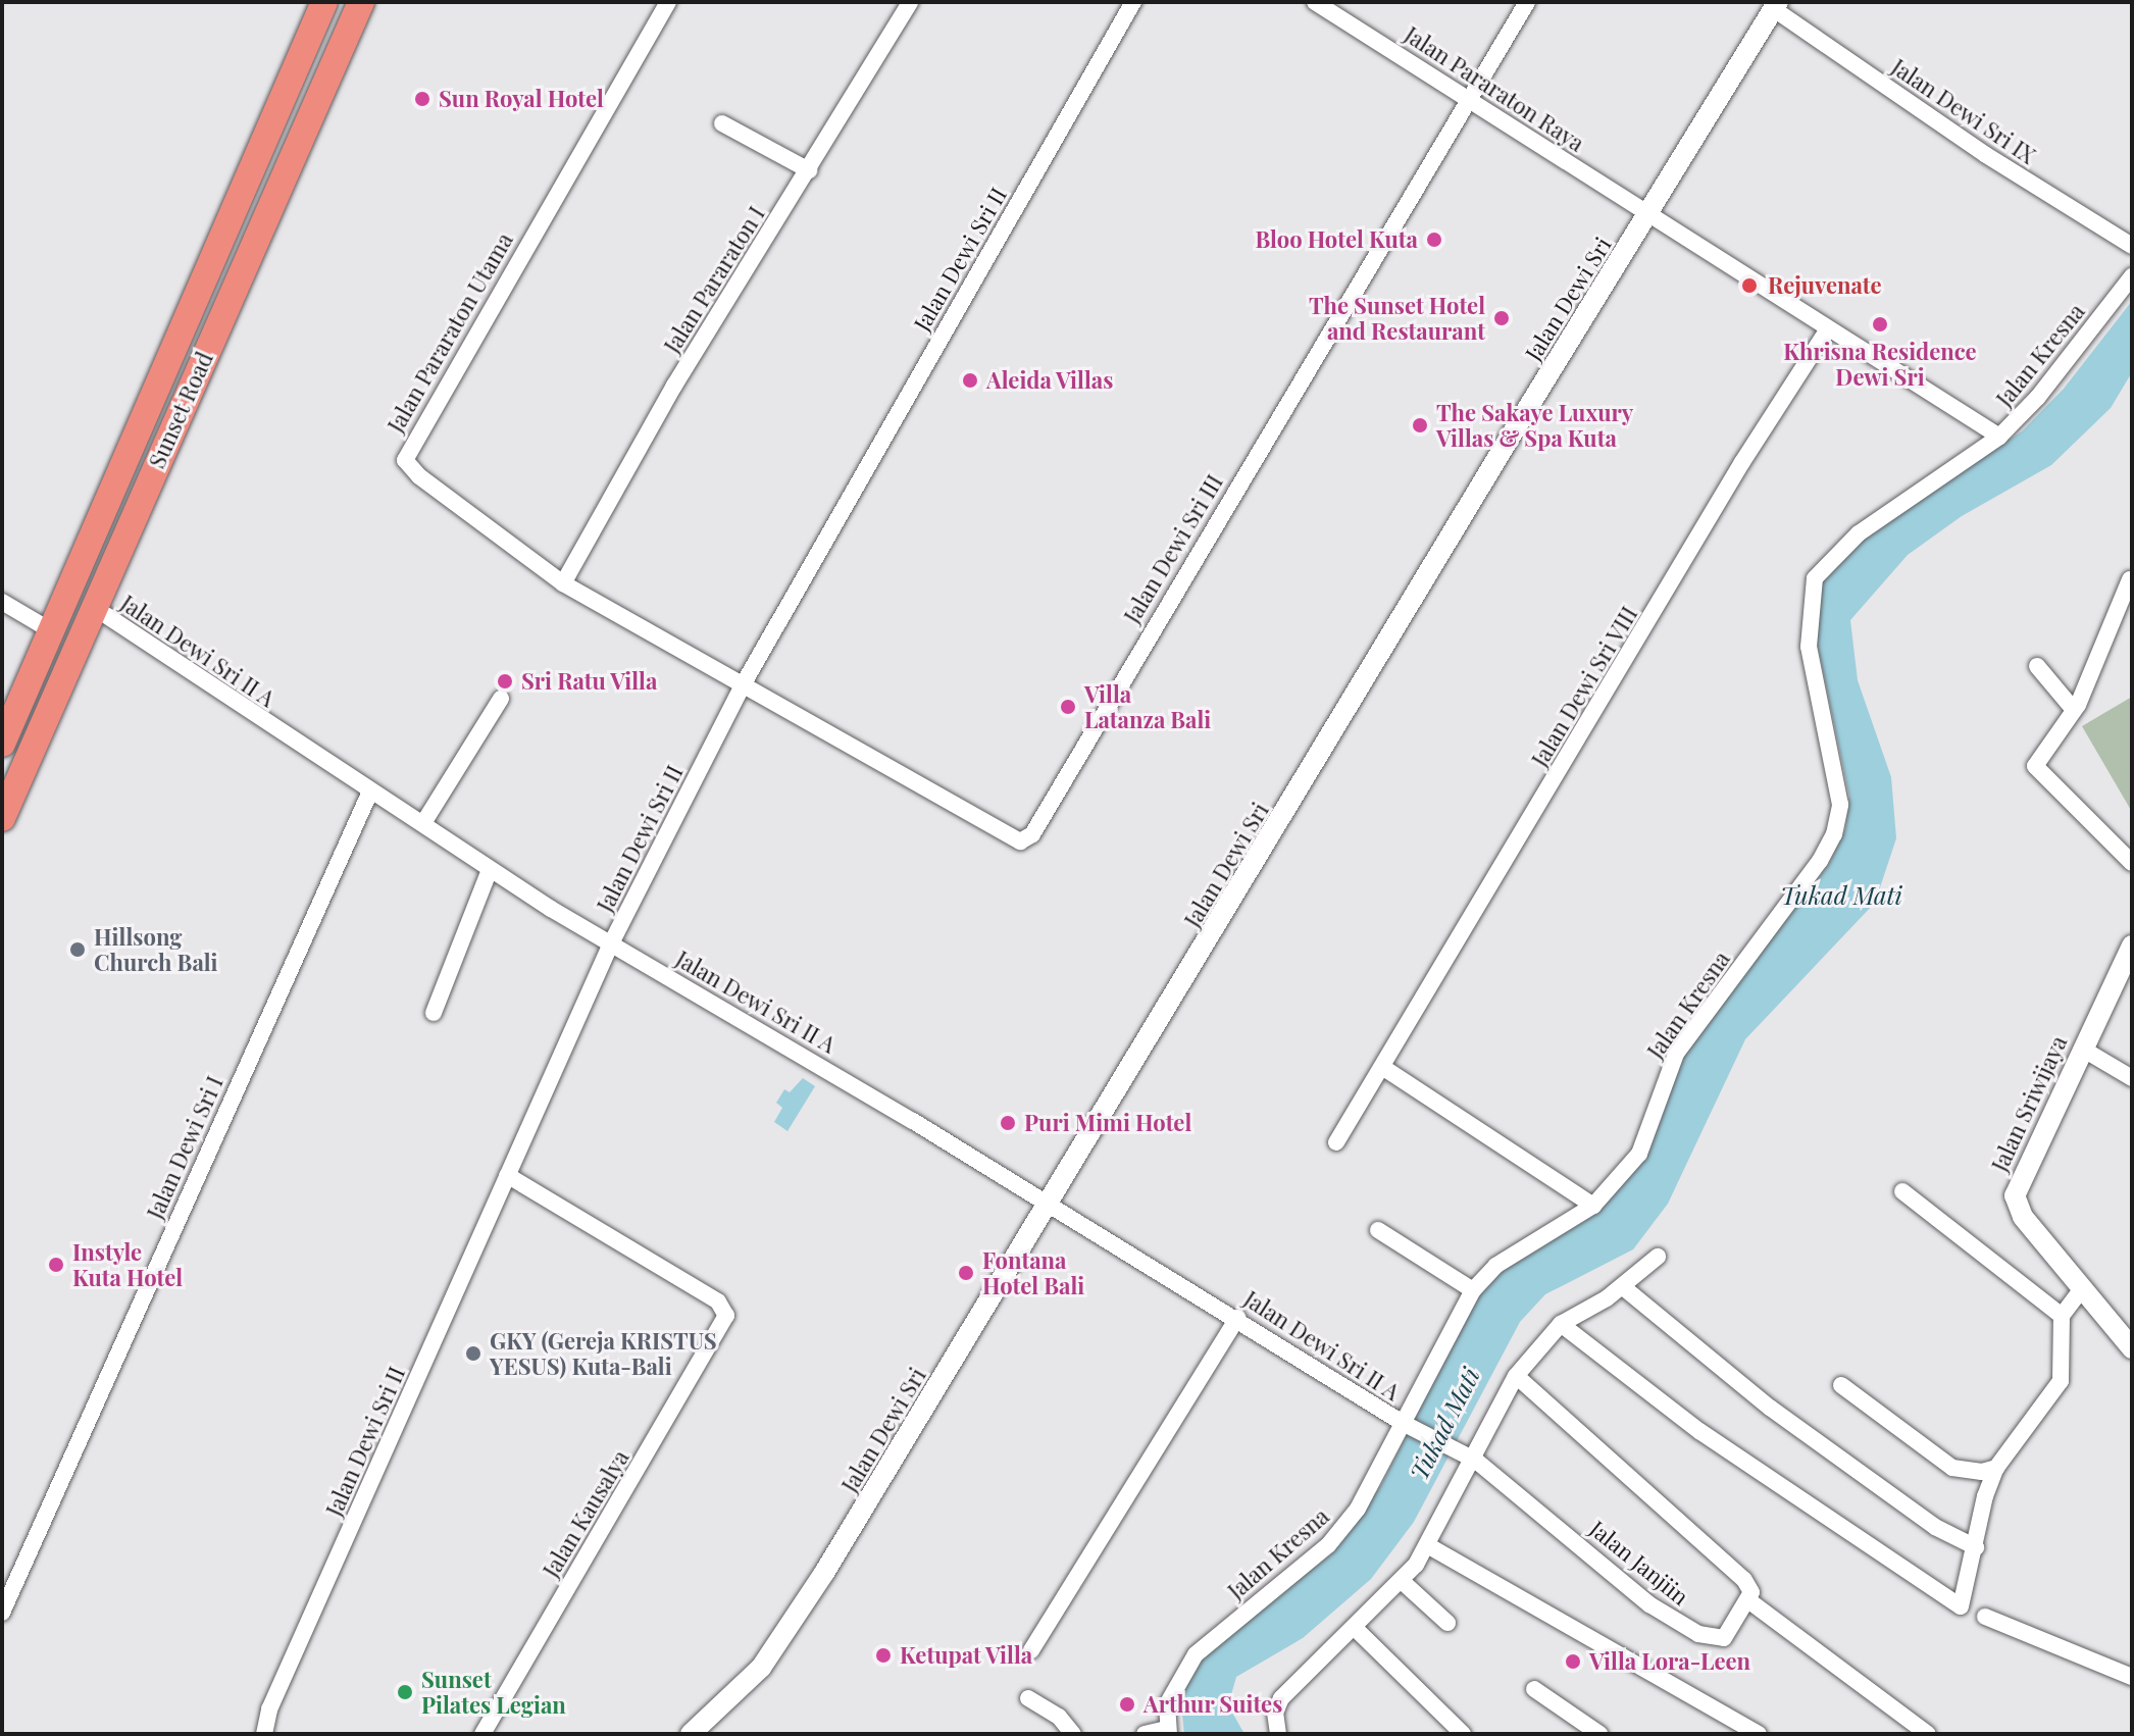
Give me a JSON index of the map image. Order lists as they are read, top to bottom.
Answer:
{
  "streets": {
    "highway": ["Sunset Road"],
    "street": [
      "Jalan Pararaton Raya",
      "Jalan Dewi Sri IX",
      "Jalan Dewi Sri II",
      "Jalan Pararaton I",
      "Jalan Dewi Sri",
      "Jalan Pararaton Utama",
      "Jalan Kresna",
      "Jalan Dewi Sri III",
      "Jalan Dewi Sri II A",
      "Jalan Dewi Sri VIII",
      "Jalan Sriwijaya",
      "Jalan Dewi Sri I",
      "Jalan Kausalya",
      "Jalan Janjiin"
    ]
  },
  "crossings": [
    ["Jalan Pararaton Raya", "Jalan Dewi Sri"],
    ["Jalan Pararaton Raya", "Jalan Kresna"],
    ["Jalan Pararaton Raya", "Jalan Dewi Sri III"],
    ["Jalan Pararaton Raya", "Jalan Dewi Sri VIII"],
    ["Jalan Dewi Sri IX", "Jalan Dewi Sri"],
    ["Jalan Dewi Sri II", "Jalan Pararaton Utama"],
    ["Jalan Dewi Sri II", "Jalan Dewi Sri III"],
    ["Jalan Dewi Sri II", "Jalan Dewi Sri II A"],
    ["Jalan Dewi Sri II", "Jalan Kausalya"],
    ["Jalan Pararaton I", "Jalan Pararaton Utama"],
    ["Jalan Dewi Sri", "Jalan Dewi Sri II A"],
    ["Jalan Pararaton Utama", "Jalan Dewi Sri III"],
    ["Jalan Kresna", "Jalan Dewi Sri II A"],
    ["Sunset Road", "Jalan Dewi Sri II A"],
    ["Jalan Dewi Sri II A", "Jalan Dewi Sri I"],
    ["Jalan Dewi Sri II A", "Jalan Janjiin"]
  ],
  "water": ["Tukad Mati"],
  "places": [
    "Sun Royal Hotel",
    "Bloo Hotel Kuta",
    "Rejuvenate",
    "The Sunset Hotel and Restaurant",
    "Khrisna Residence Dewi Sri",
    "Aleida Villas",
    "The Sakaye Luxury Villas & Spa Kuta",
    "Sri Ratu Villa",
    "Villa Latanza Bali",
    "Hillsong Church Bali",
    "Puri Mimi Hotel",
    "Instyle Kuta Hotel",
    "Fontana Hotel Bali",
    "GKY (Gereja KRISTUS YESUS) Kuta-Bali",
    "Ketupat Villa",
    "Villa Lora-Leen",
    "Sunset Pilates Legian",
    "Arthur Suites"
  ]
}
